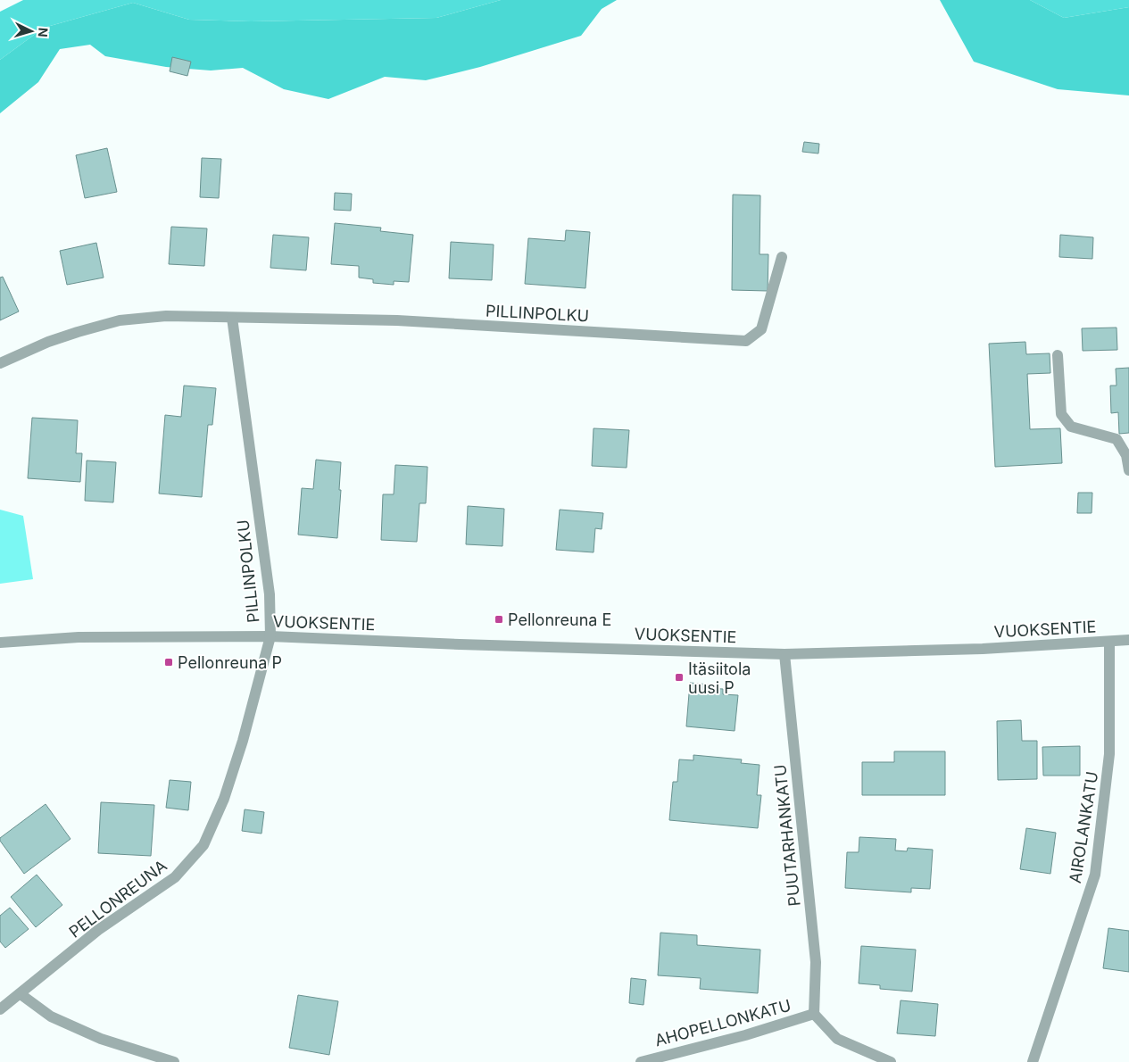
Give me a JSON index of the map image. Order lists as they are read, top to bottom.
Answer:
{
  "streets": {
    "street": [
      "PILLINPOLKU",
      "VUOKSENTIE",
      "AIROLANKATU",
      "PUUTARHANKATU",
      "PELLONREUNA",
      "AHOPELLONKATU"
    ]
  },
  "crossings": [
    ["PILLINPOLKU", "VUOKSENTIE"],
    ["PILLINPOLKU", "PELLONREUNA"],
    ["VUOKSENTIE", "AIROLANKATU"],
    ["VUOKSENTIE", "PUUTARHANKATU"],
    ["VUOKSENTIE", "PELLONREUNA"],
    ["PUUTARHANKATU", "AHOPELLONKATU"]
  ],
  "places": {
    "transit": ["Pellonreuna E", "Pellonreuna P", "Itäsiitola uusi P"]
  },
  "north": "right"
}
